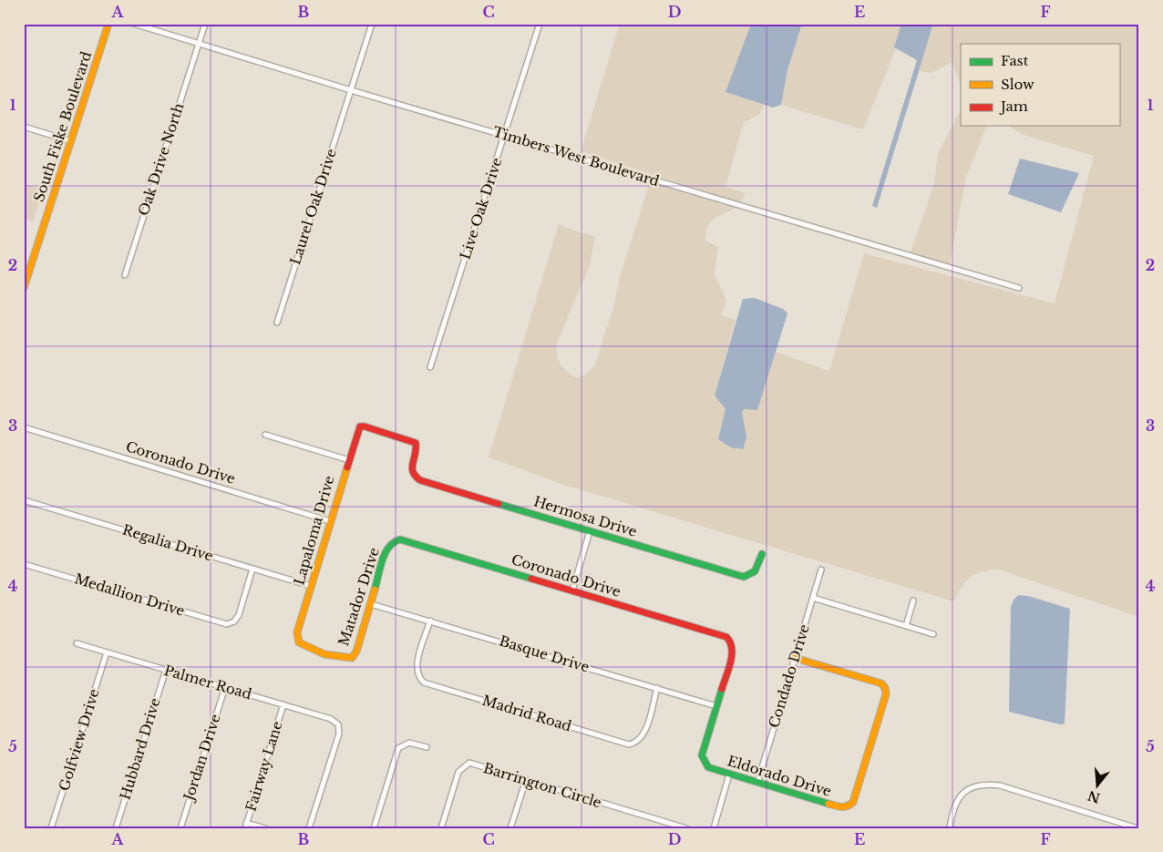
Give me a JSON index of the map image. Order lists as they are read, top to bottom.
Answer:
{
  "streets": {
    "street": [
      "South Fiske Boulevard",
      "Timbers West Boulevard",
      "Oak Drive North",
      "Laurel Oak Drive",
      "Live Oak Drive",
      "Coronado Drive",
      "Hermosa Drive",
      "Lapaloma Drive",
      "Regalia Drive",
      "Medallion Drive",
      "Matador Drive",
      "Basque Drive",
      "Condado Drive",
      "Palmer Road",
      "Madrid Road",
      "Golfview Drive",
      "Hubbard Drive",
      "Jordan Drive",
      "Fairway Lane",
      "Eldorado Drive",
      "Barrington Circle"
    ]
  },
  "crossings": [
    ["Timbers West Boulevard", "Oak Drive North"],
    ["Timbers West Boulevard", "Laurel Oak Drive"],
    ["Timbers West Boulevard", "Live Oak Drive"],
    ["Coronado Drive", "Lapaloma Drive"],
    ["Coronado Drive", "Matador Drive"],
    ["Coronado Drive", "Basque Drive"],
    ["Coronado Drive", "Eldorado Drive"],
    ["Hermosa Drive", "Lapaloma Drive"],
    ["Lapaloma Drive", "Regalia Drive"],
    ["Lapaloma Drive", "Matador Drive"],
    ["Regalia Drive", "Medallion Drive"],
    ["Matador Drive", "Basque Drive"],
    ["Basque Drive", "Madrid Road"],
    ["Basque Drive", "Eldorado Drive"],
    ["Condado Drive", "Eldorado Drive"],
    ["Palmer Road", "Golfview Drive"],
    ["Palmer Road", "Hubbard Drive"],
    ["Palmer Road", "Jordan Drive"],
    ["Palmer Road", "Fairway Lane"]
  ],
  "legend": ["Fast", "Slow", "Jam"],
  "north": "bottom",
  "grid": {
    "columns": [
      "A",
      "B",
      "C",
      "D",
      "E",
      "F"
    ],
    "rows": [
      "1",
      "2",
      "3",
      "4",
      "5"
    ]
  }
}
